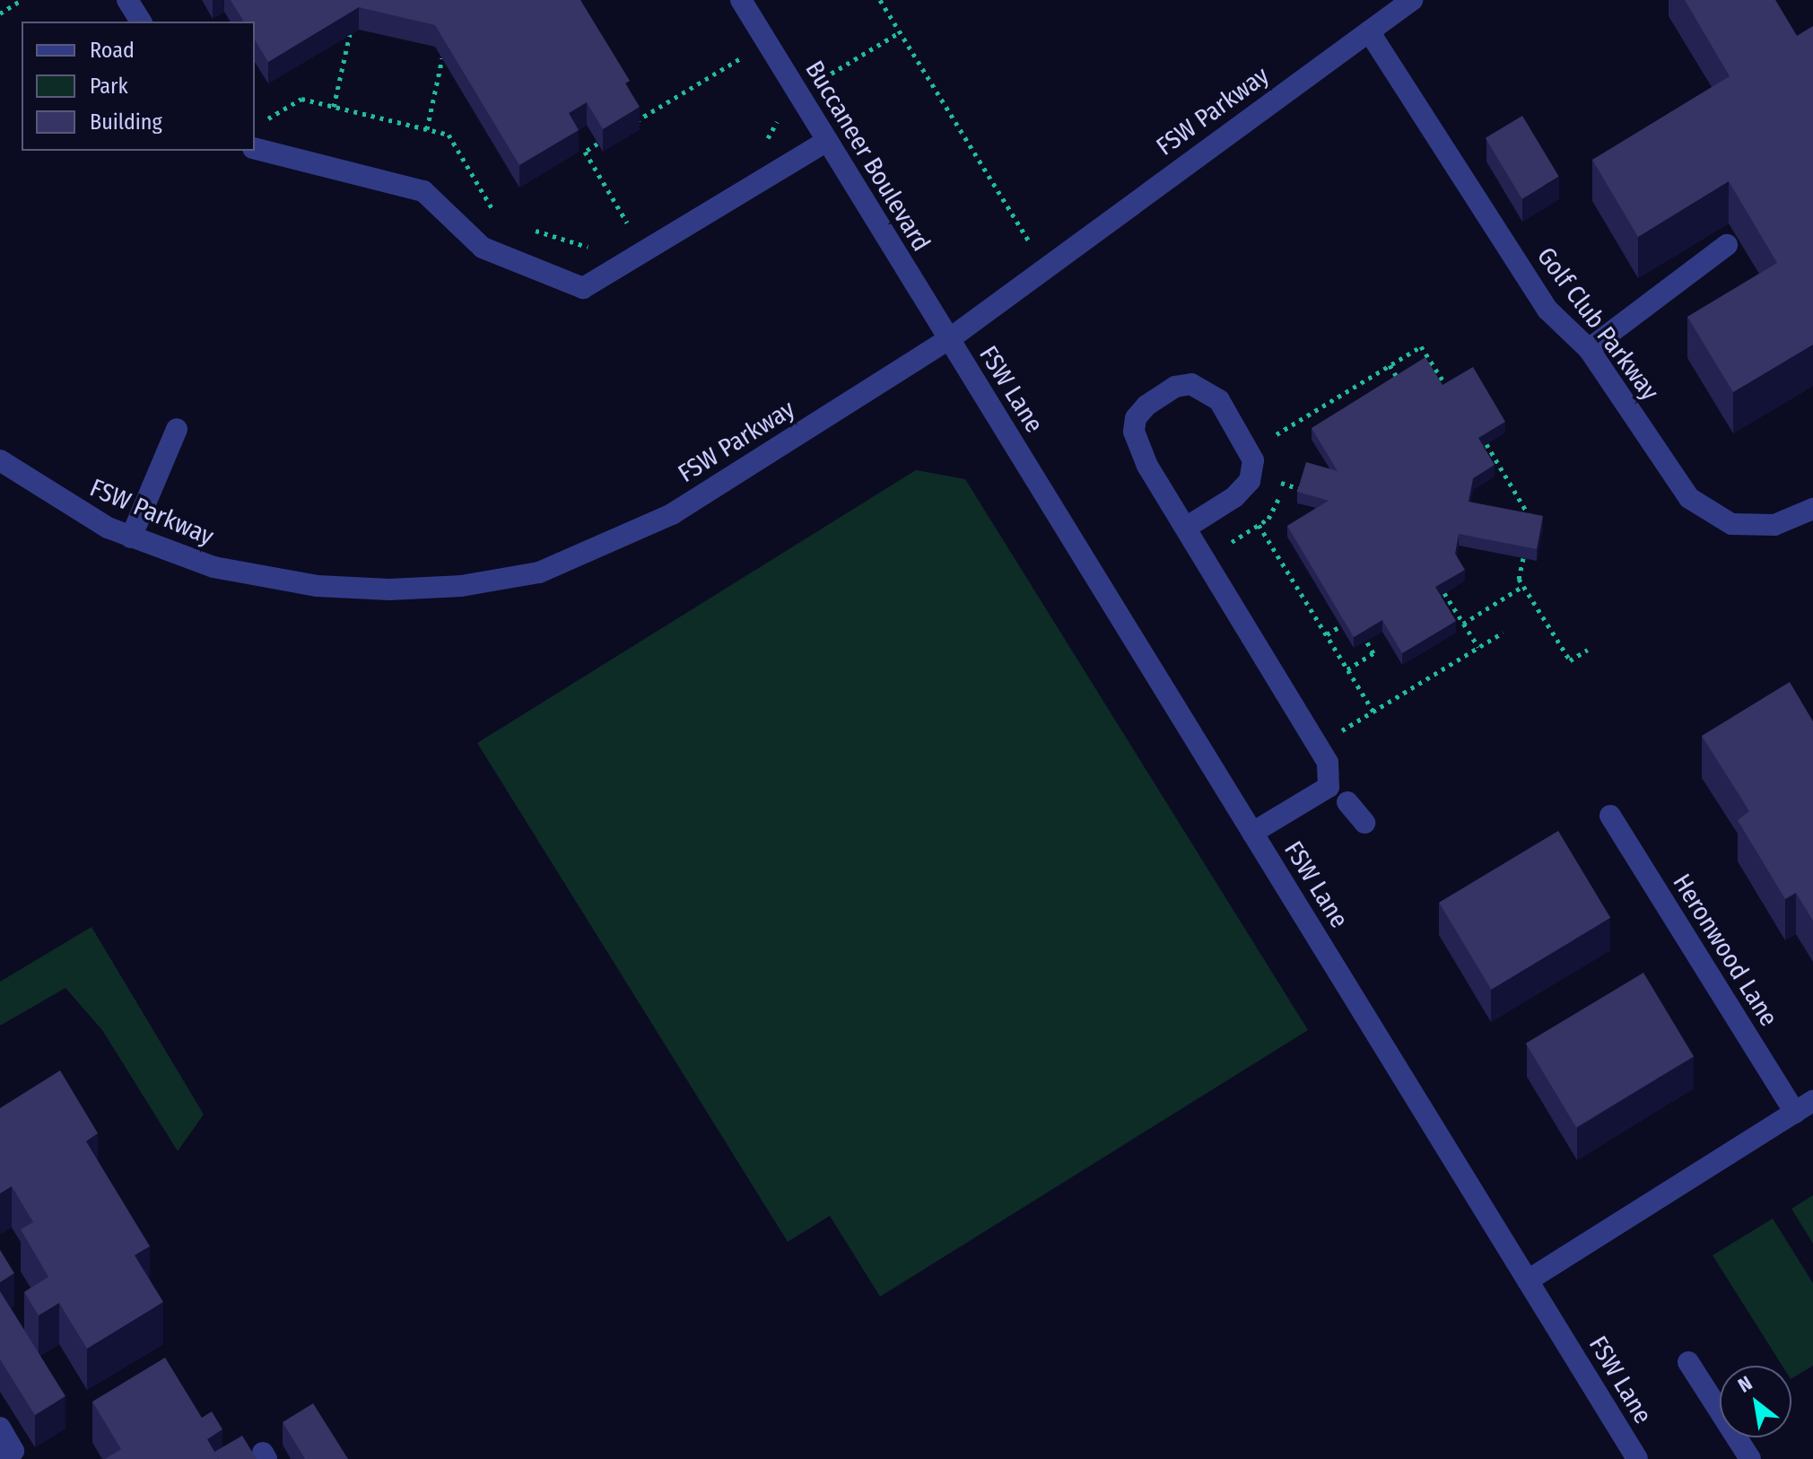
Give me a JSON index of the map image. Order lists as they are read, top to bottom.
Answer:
{
  "streets": {
    "street": [
      "FSW Parkway",
      "Buccaneer Boulevard",
      "Golf Club Parkway",
      "FSW Lane",
      "Heronwood Lane"
    ]
  },
  "crossings": [
    ["FSW Parkway", "Buccaneer Boulevard"],
    ["FSW Parkway", "Golf Club Parkway"],
    ["FSW Parkway", "FSW Lane"],
    ["Buccaneer Boulevard", "FSW Lane"],
    ["FSW Lane", "Heronwood Lane"]
  ],
  "legend": ["Road", "Park", "Building"],
  "north": "top left"
}
